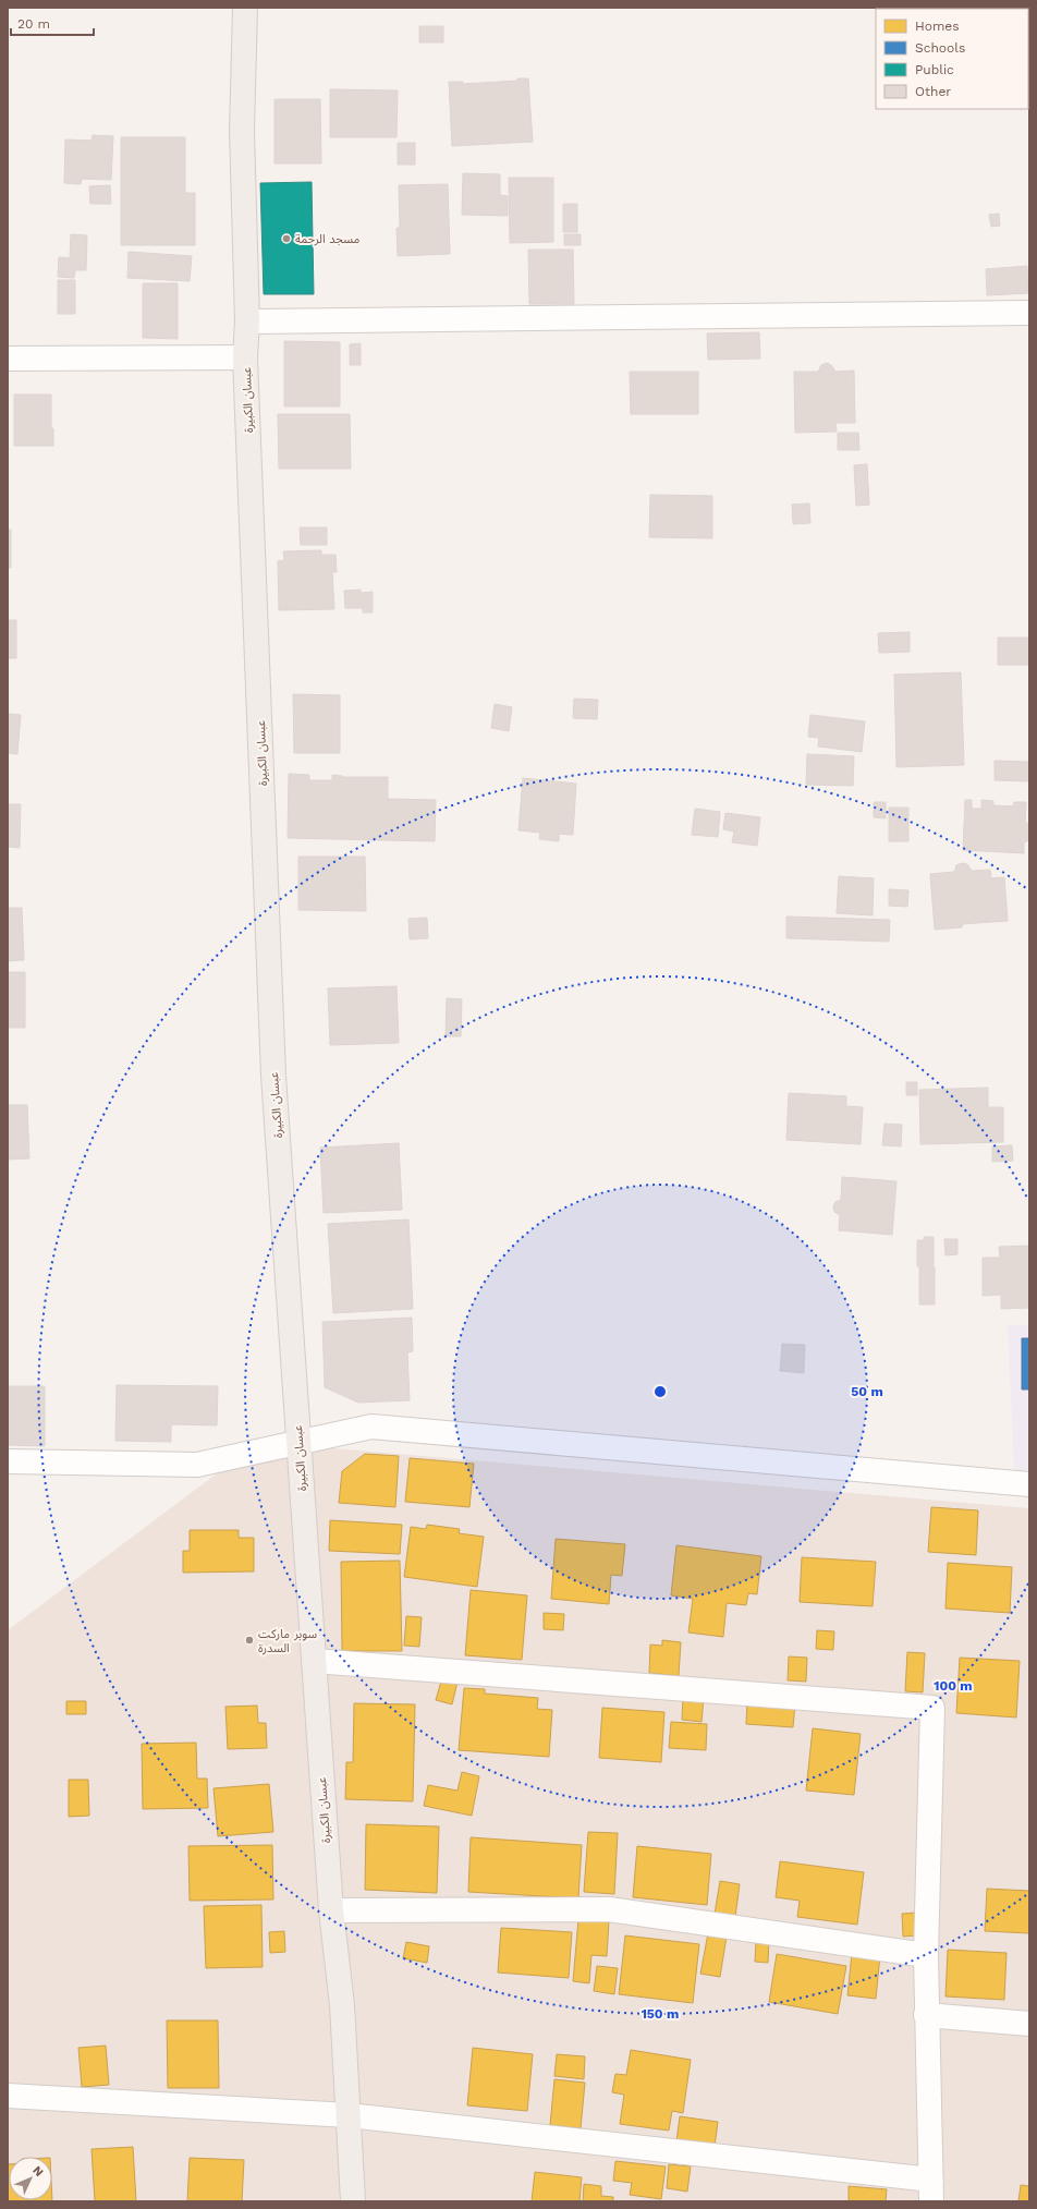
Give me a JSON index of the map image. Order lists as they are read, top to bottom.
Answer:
{
  "streets": {
    "main road": ["عبسان الكبيرة"]
  },
  "places": ["مسجد الرحمة", "سوبر ماركت السدرة"],
  "legend": [
    "Homes",
    "Schools",
    "Public",
    "Other"
  ],
  "scale_bar": "20 m",
  "north": "top right",
  "rings": ["50 m", "100 m", "150 m"]
}
